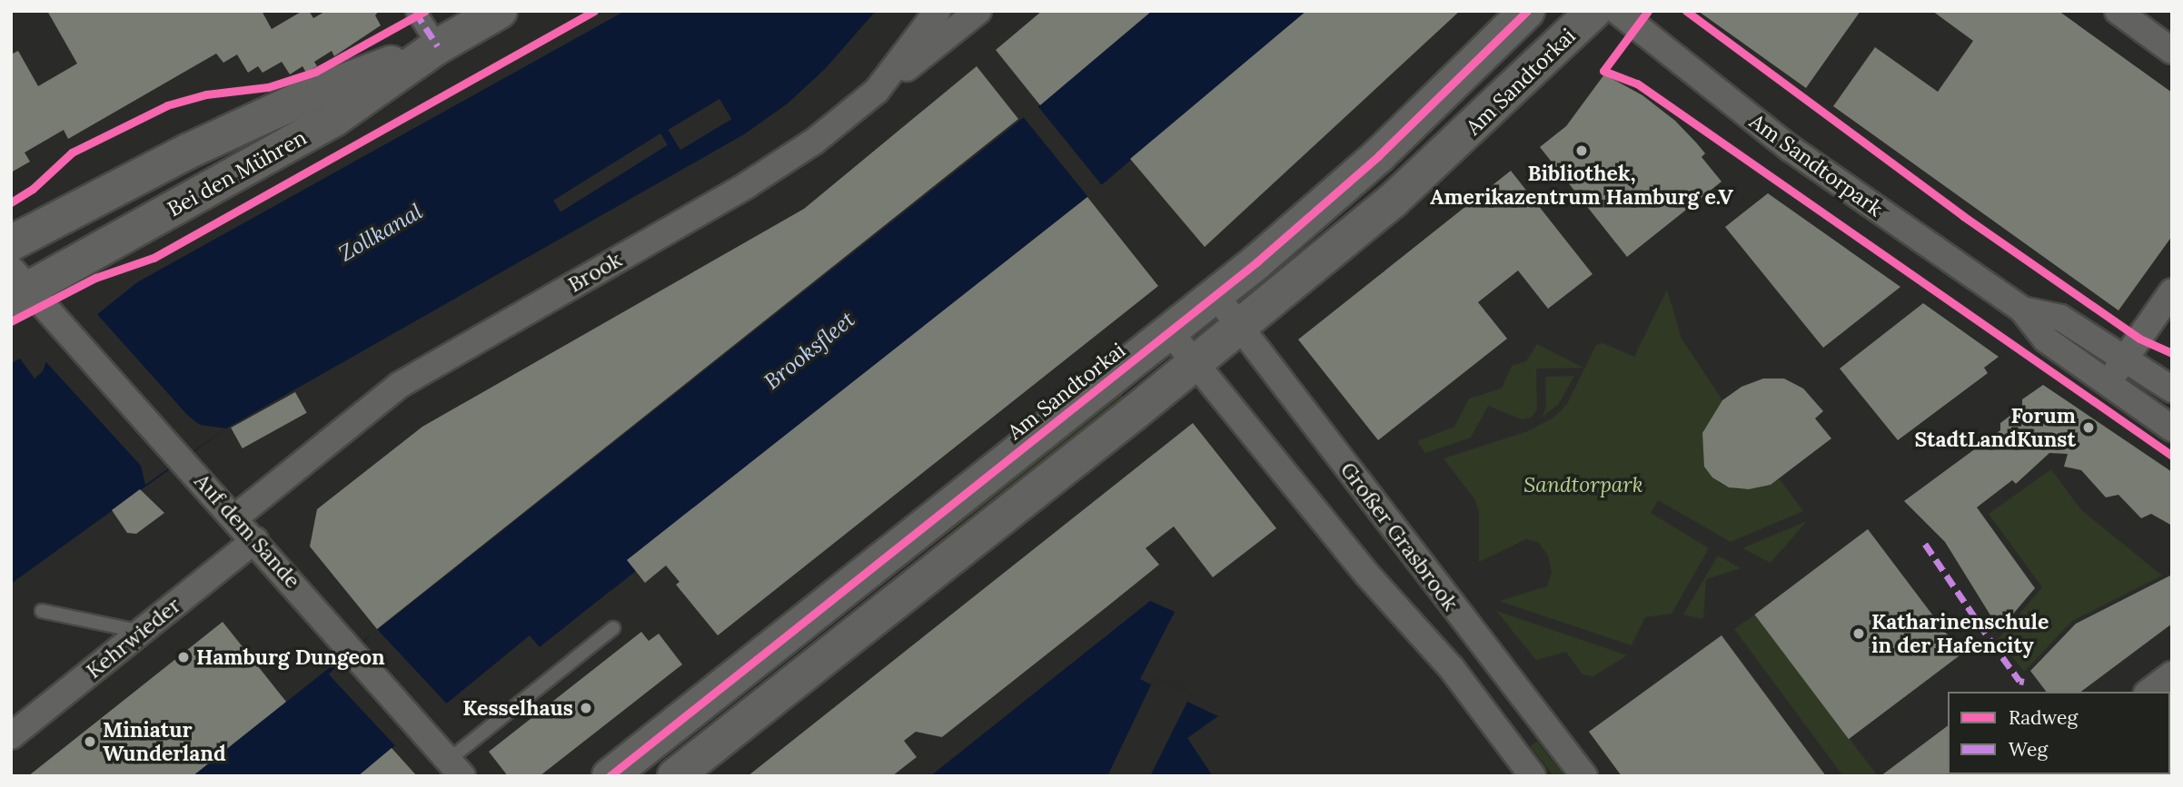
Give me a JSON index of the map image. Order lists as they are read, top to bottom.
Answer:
{
  "streets": {
    "main road": ["Am Sandtorkai", "Bei den Mühren"],
    "street": [
      "Am Sandtorpark",
      "Brook",
      "Auf dem Sande",
      "Großer Grasbrook",
      "Kehrwieder"
    ]
  },
  "crossings": [
    ["Am Sandtorkai", "Großer Grasbrook"],
    ["Bei den Mühren", "Auf dem Sande"],
    ["Brook", "Auf dem Sande"],
    ["Auf dem Sande", "Kehrwieder"]
  ],
  "water": ["Zollkanal", "Brooksfleet"],
  "parks": ["Sandtorpark"],
  "places": [
    "Bibliothek, Amerikazentrum Hamburg e.V",
    "Forum StadtLandKunst",
    "Katharinenschule in der Hafencity",
    "Hamburg Dungeon",
    "Kesselhaus",
    "Miniatur Wunderland"
  ],
  "legend": ["Radweg", "Weg"]
}
